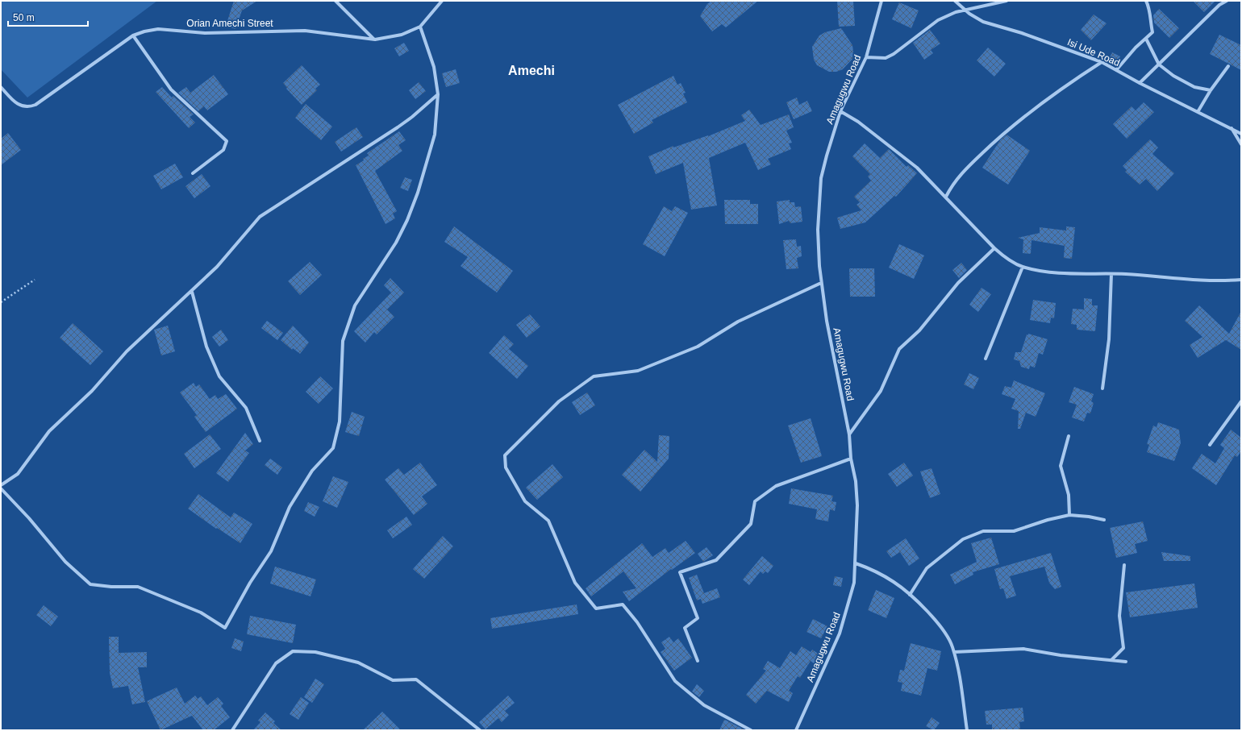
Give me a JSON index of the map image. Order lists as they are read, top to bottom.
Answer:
{
  "streets": {
    "street": ["Orian Amechi Street", "Isi Ude Road", "Amagugwu Road"]
  },
  "districts": ["Amechi"],
  "scale_bar": "50 m"
}
